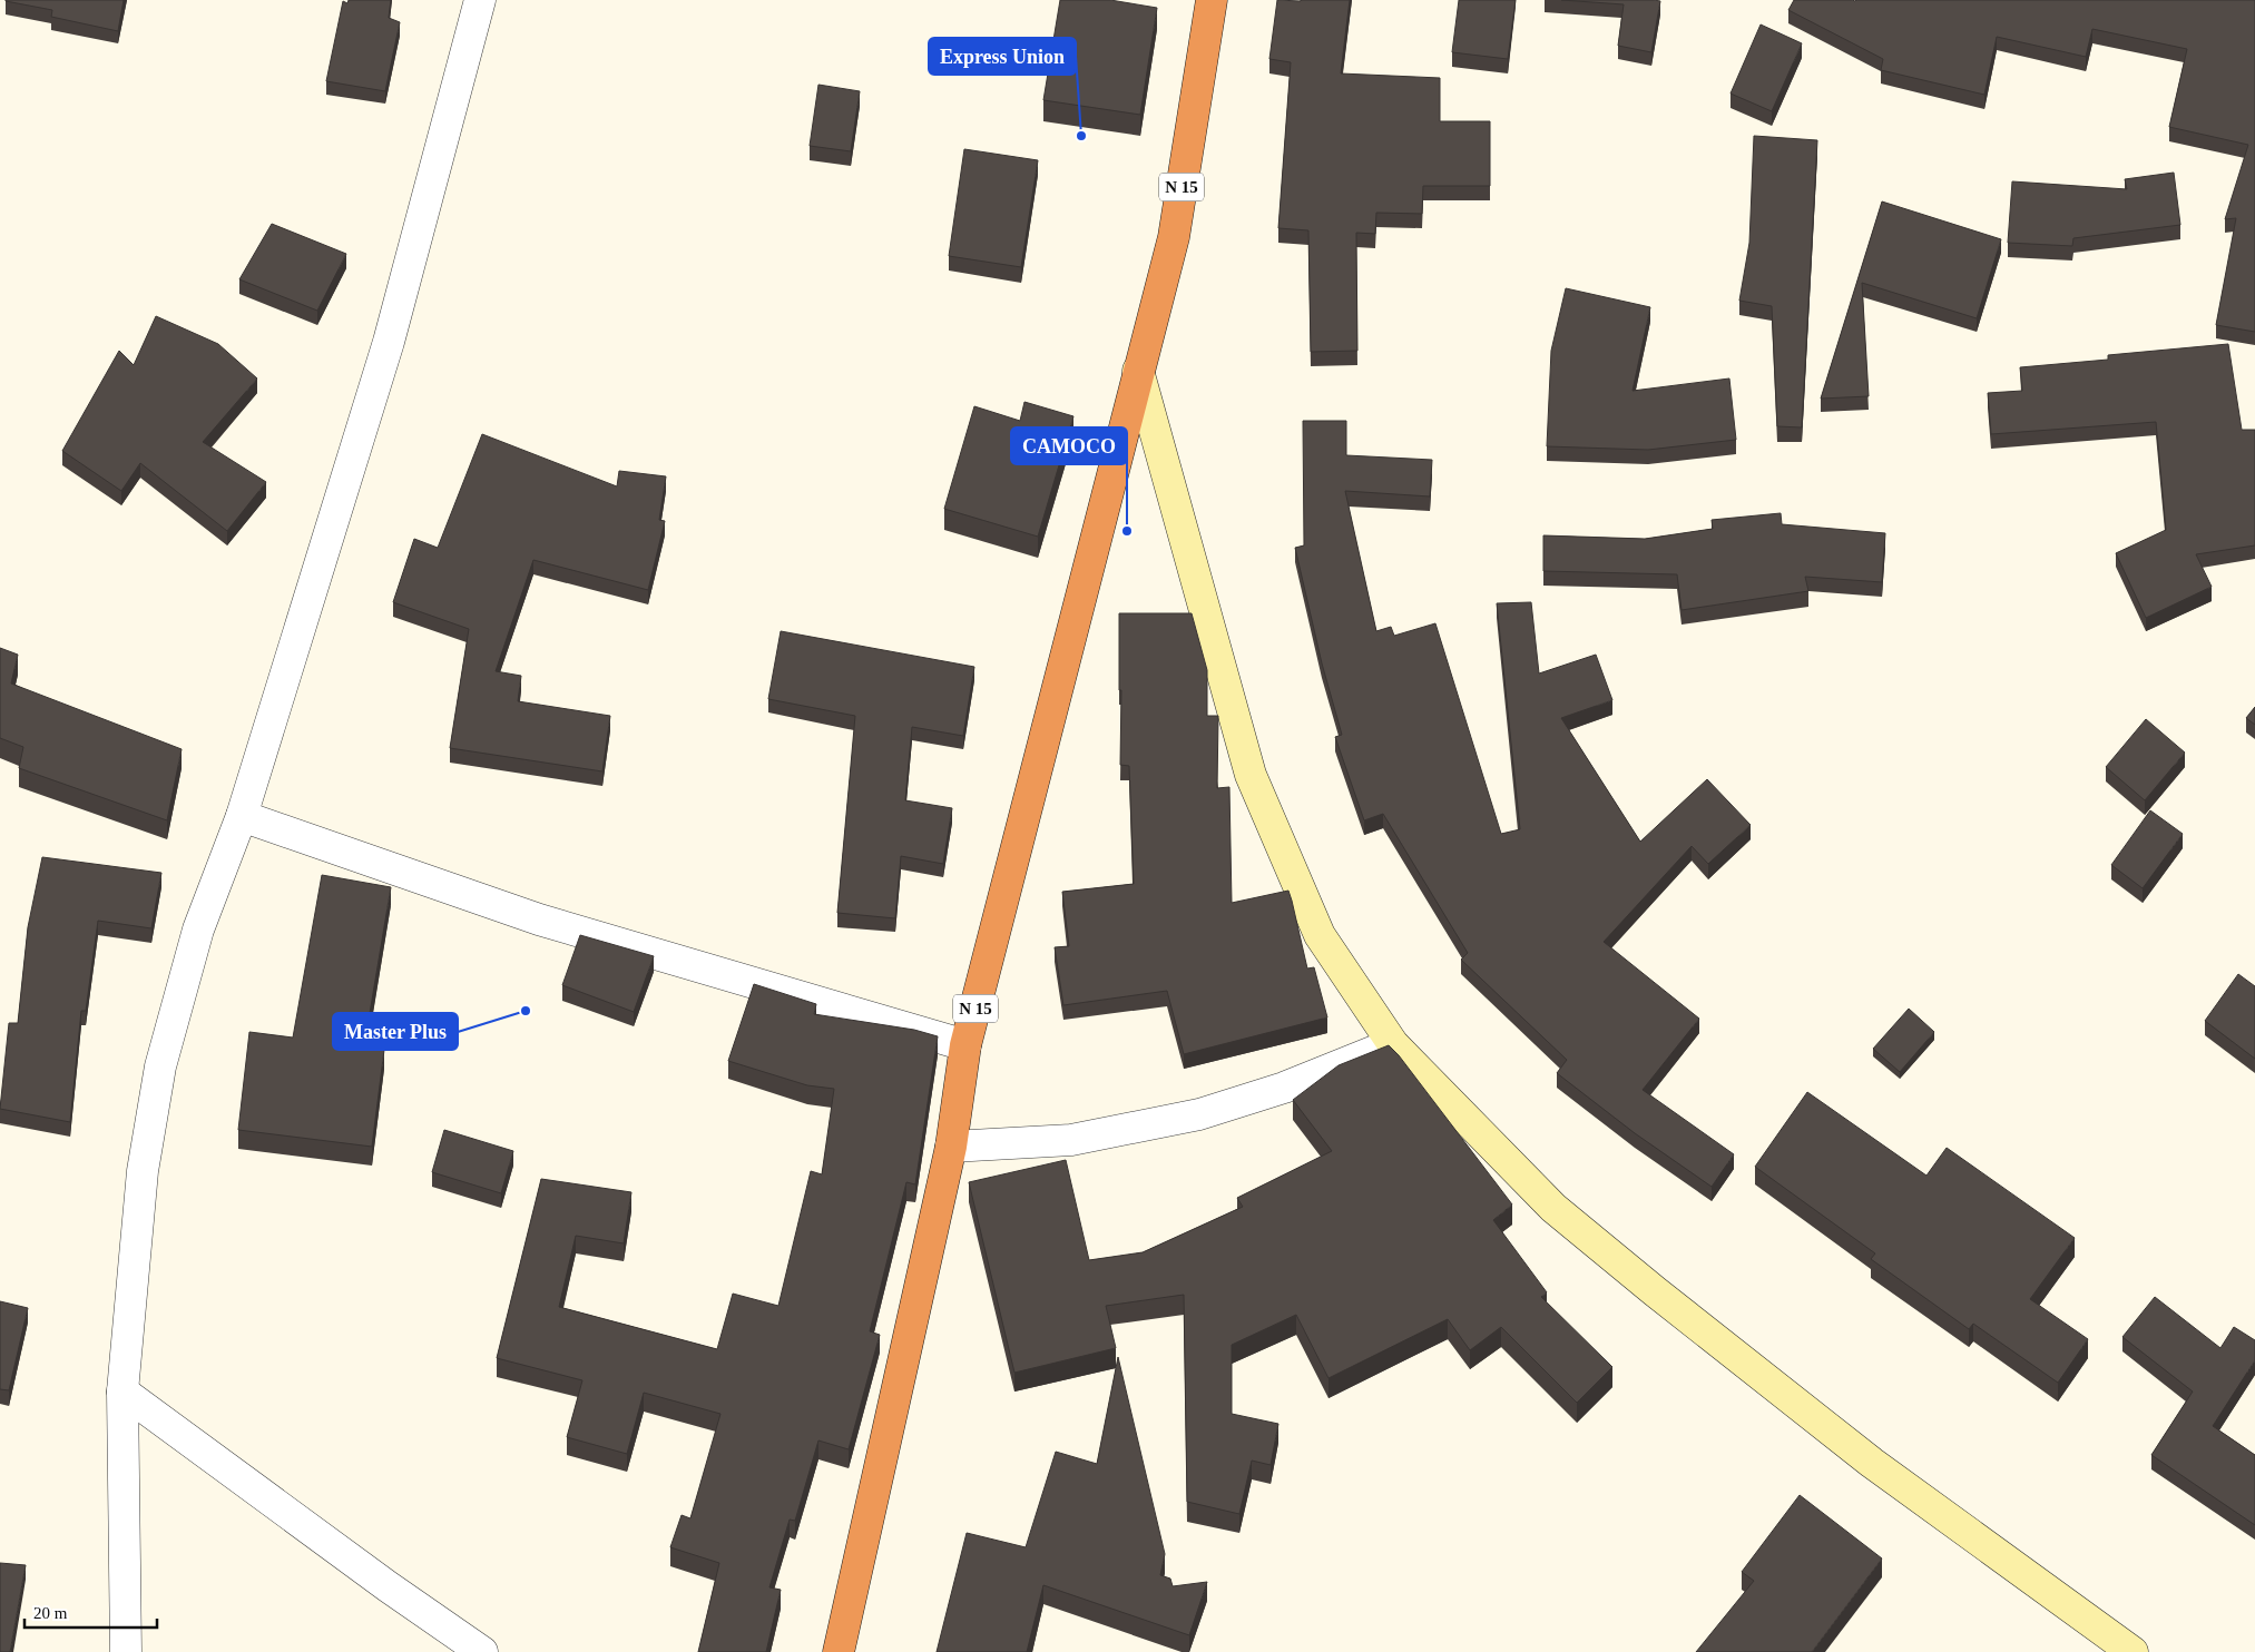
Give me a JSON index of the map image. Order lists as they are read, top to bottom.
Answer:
{
  "streets": {
    "highway": ["N 15"]
  },
  "places": ["Express Union", "CAMOCO", "Master Plus"],
  "scale_bar": "20 m"
}
